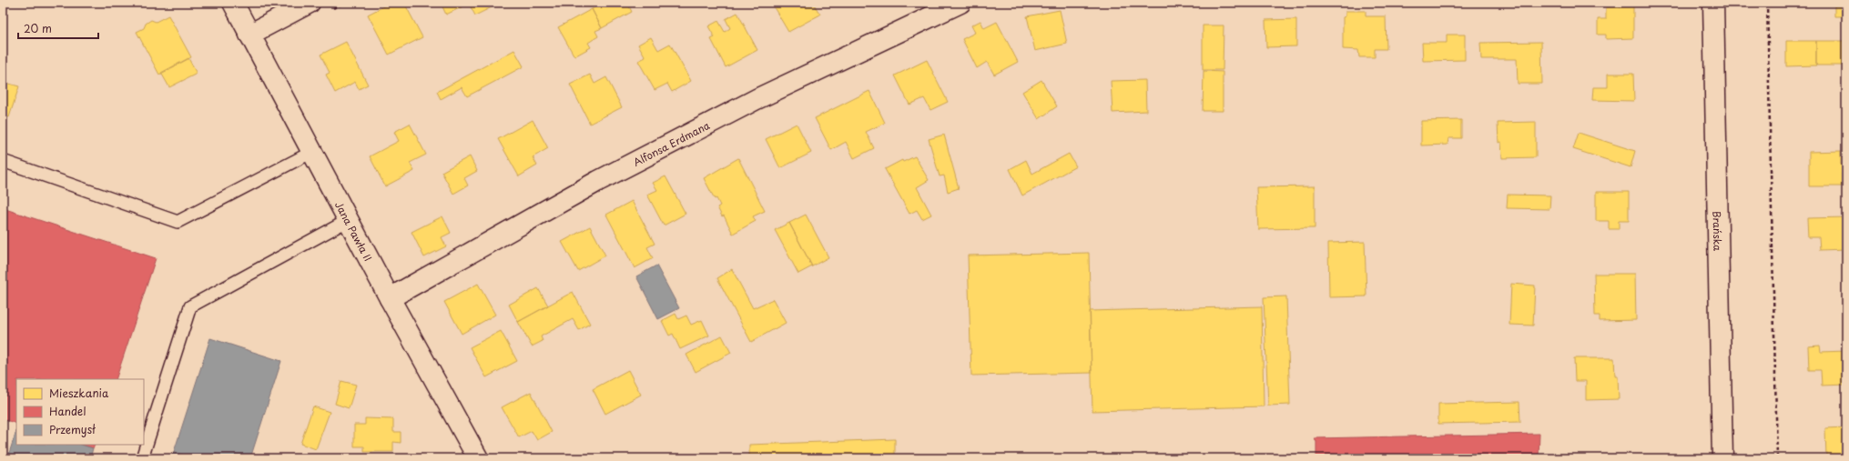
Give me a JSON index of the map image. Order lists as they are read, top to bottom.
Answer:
{
  "streets": {
    "street": ["Alfonsa Erdmana", "Jana Pawła II", "Brańska"]
  },
  "crossings": [
    ["Alfonsa Erdmana", "Jana Pawła II"]
  ],
  "legend": ["Mieszkania", "Handel", "Przemysł"],
  "scale_bar": "20 m"
}
